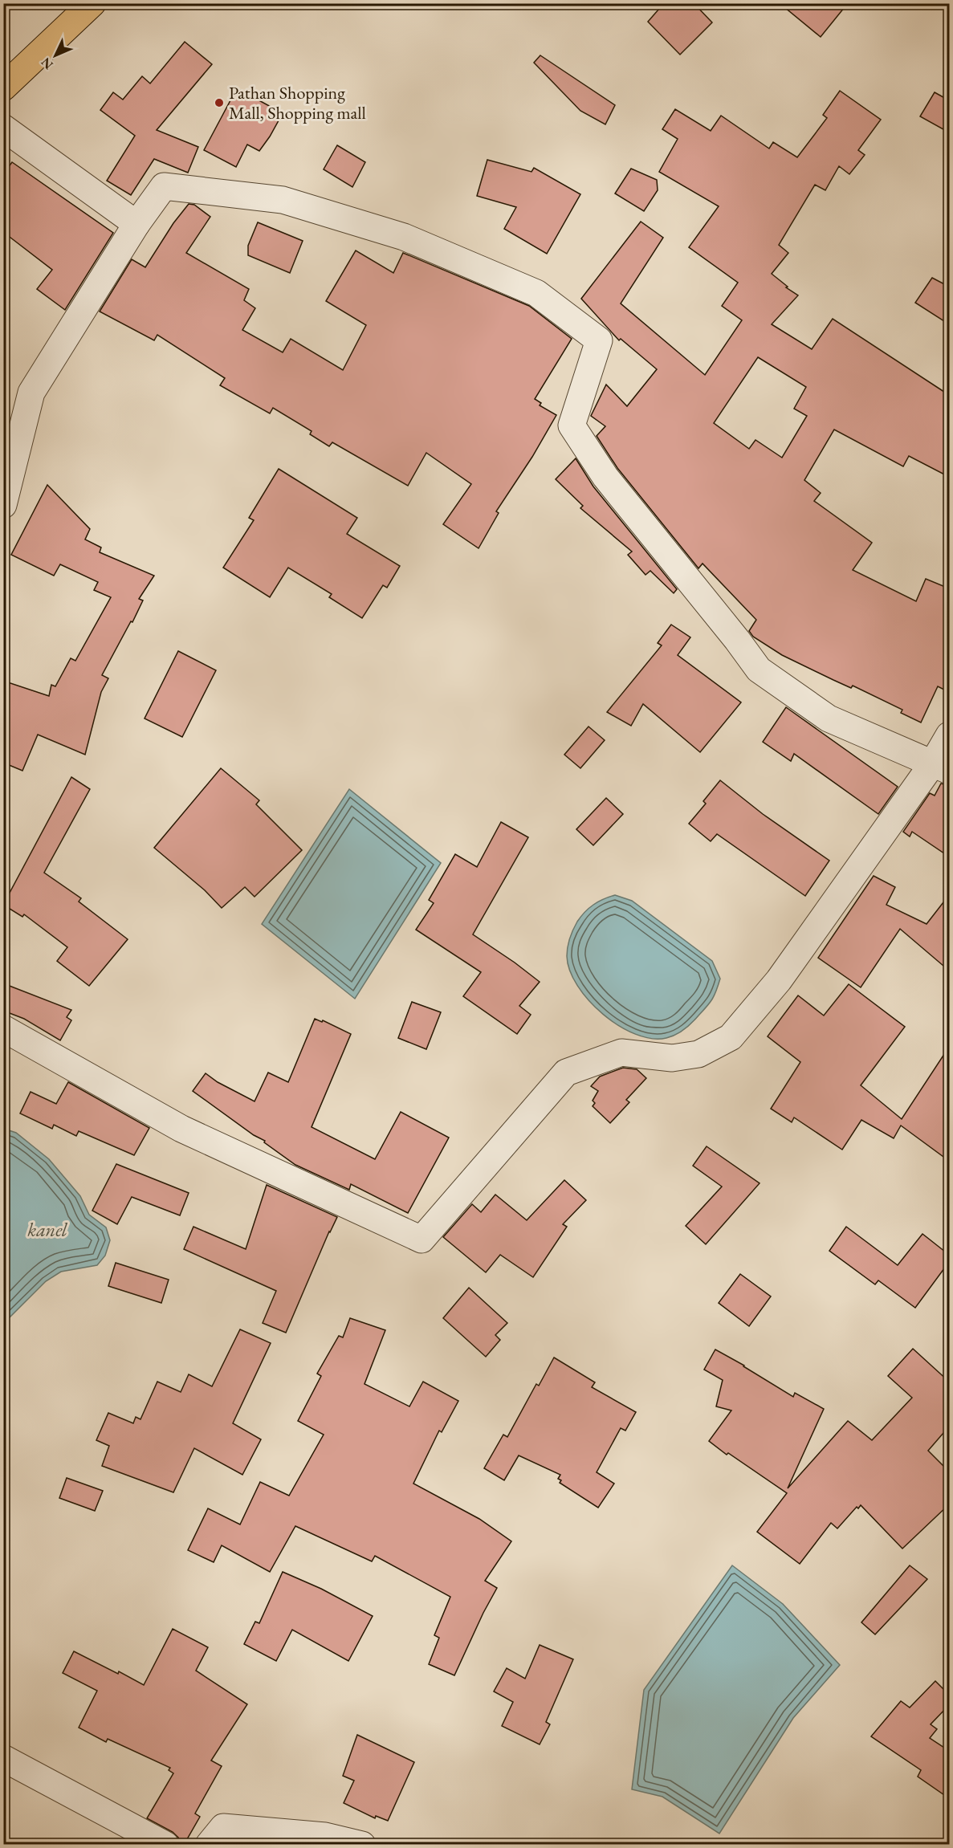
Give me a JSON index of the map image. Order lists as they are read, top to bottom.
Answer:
{
  "water": ["kanel"],
  "places": ["Pathan Shopping Mall, Shopping mall"],
  "north": "bottom left"
}
